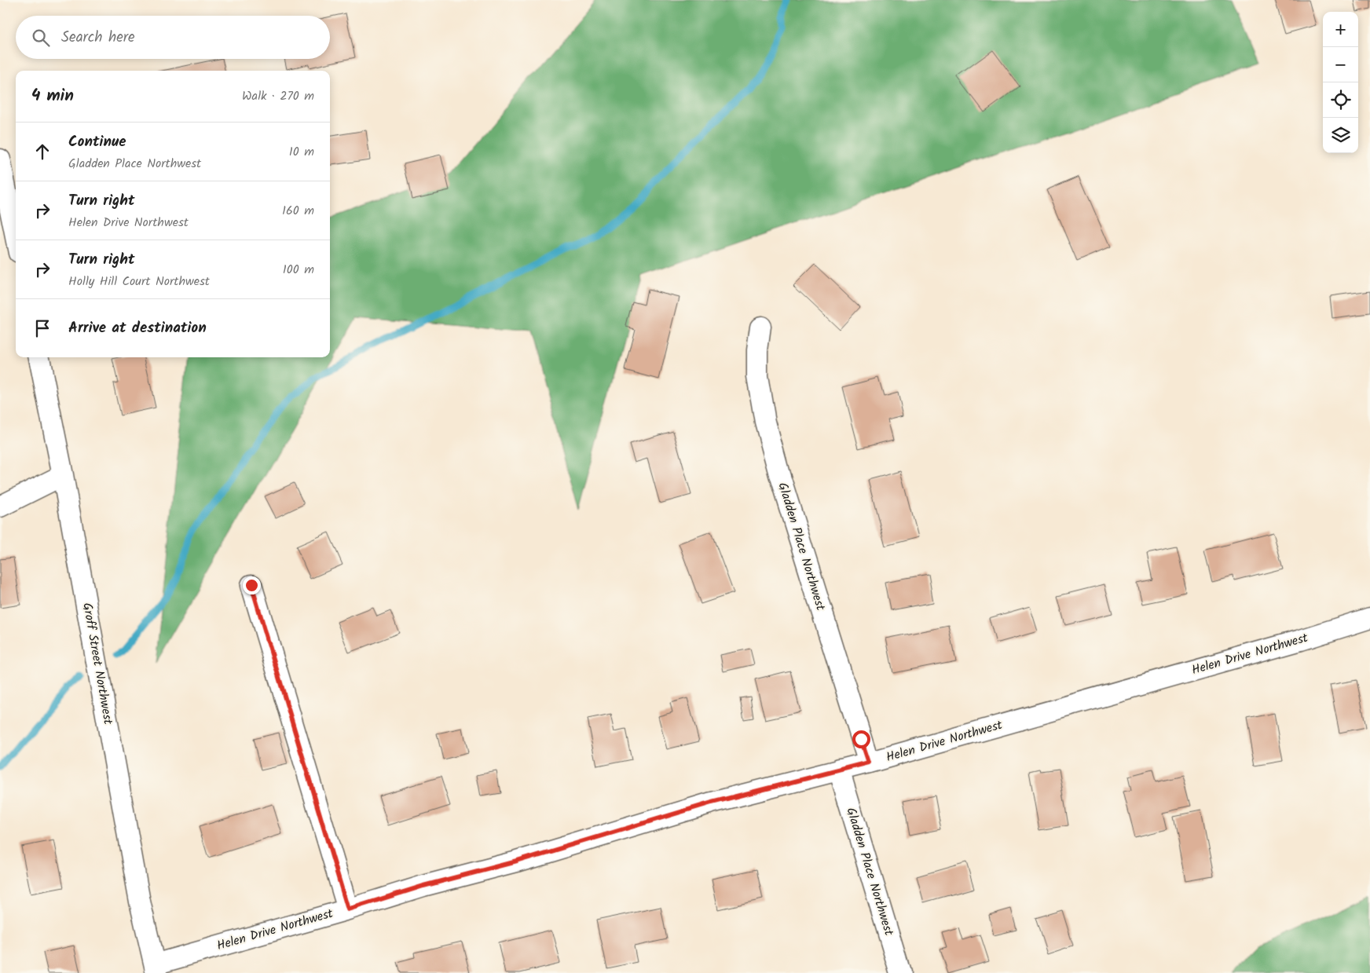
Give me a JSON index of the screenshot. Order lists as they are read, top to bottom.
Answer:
{
  "streets": {
    "street": ["Gladden Place Northwest", "Helen Drive Northwest", "Groff Street Northwest"]
  },
  "crossings": [
    ["Gladden Place Northwest", "Helen Drive Northwest"],
    ["Helen Drive Northwest", "Groff Street Northwest"]
  ],
  "page": {
    "map_buttons": ["+", "−"],
    "search": "Search here",
    "heading": ["4 min", "Walk · 270 m"],
    "list": [
      ["Continue", "Gladden Place Northwest", "10 m"],
      ["Turn right", "Helen Drive Northwest", "160 m"],
      ["Turn right", "Holly Hill Court Northwest", "100 m"],
      "Arrive at destination"
    ]
  }
}
